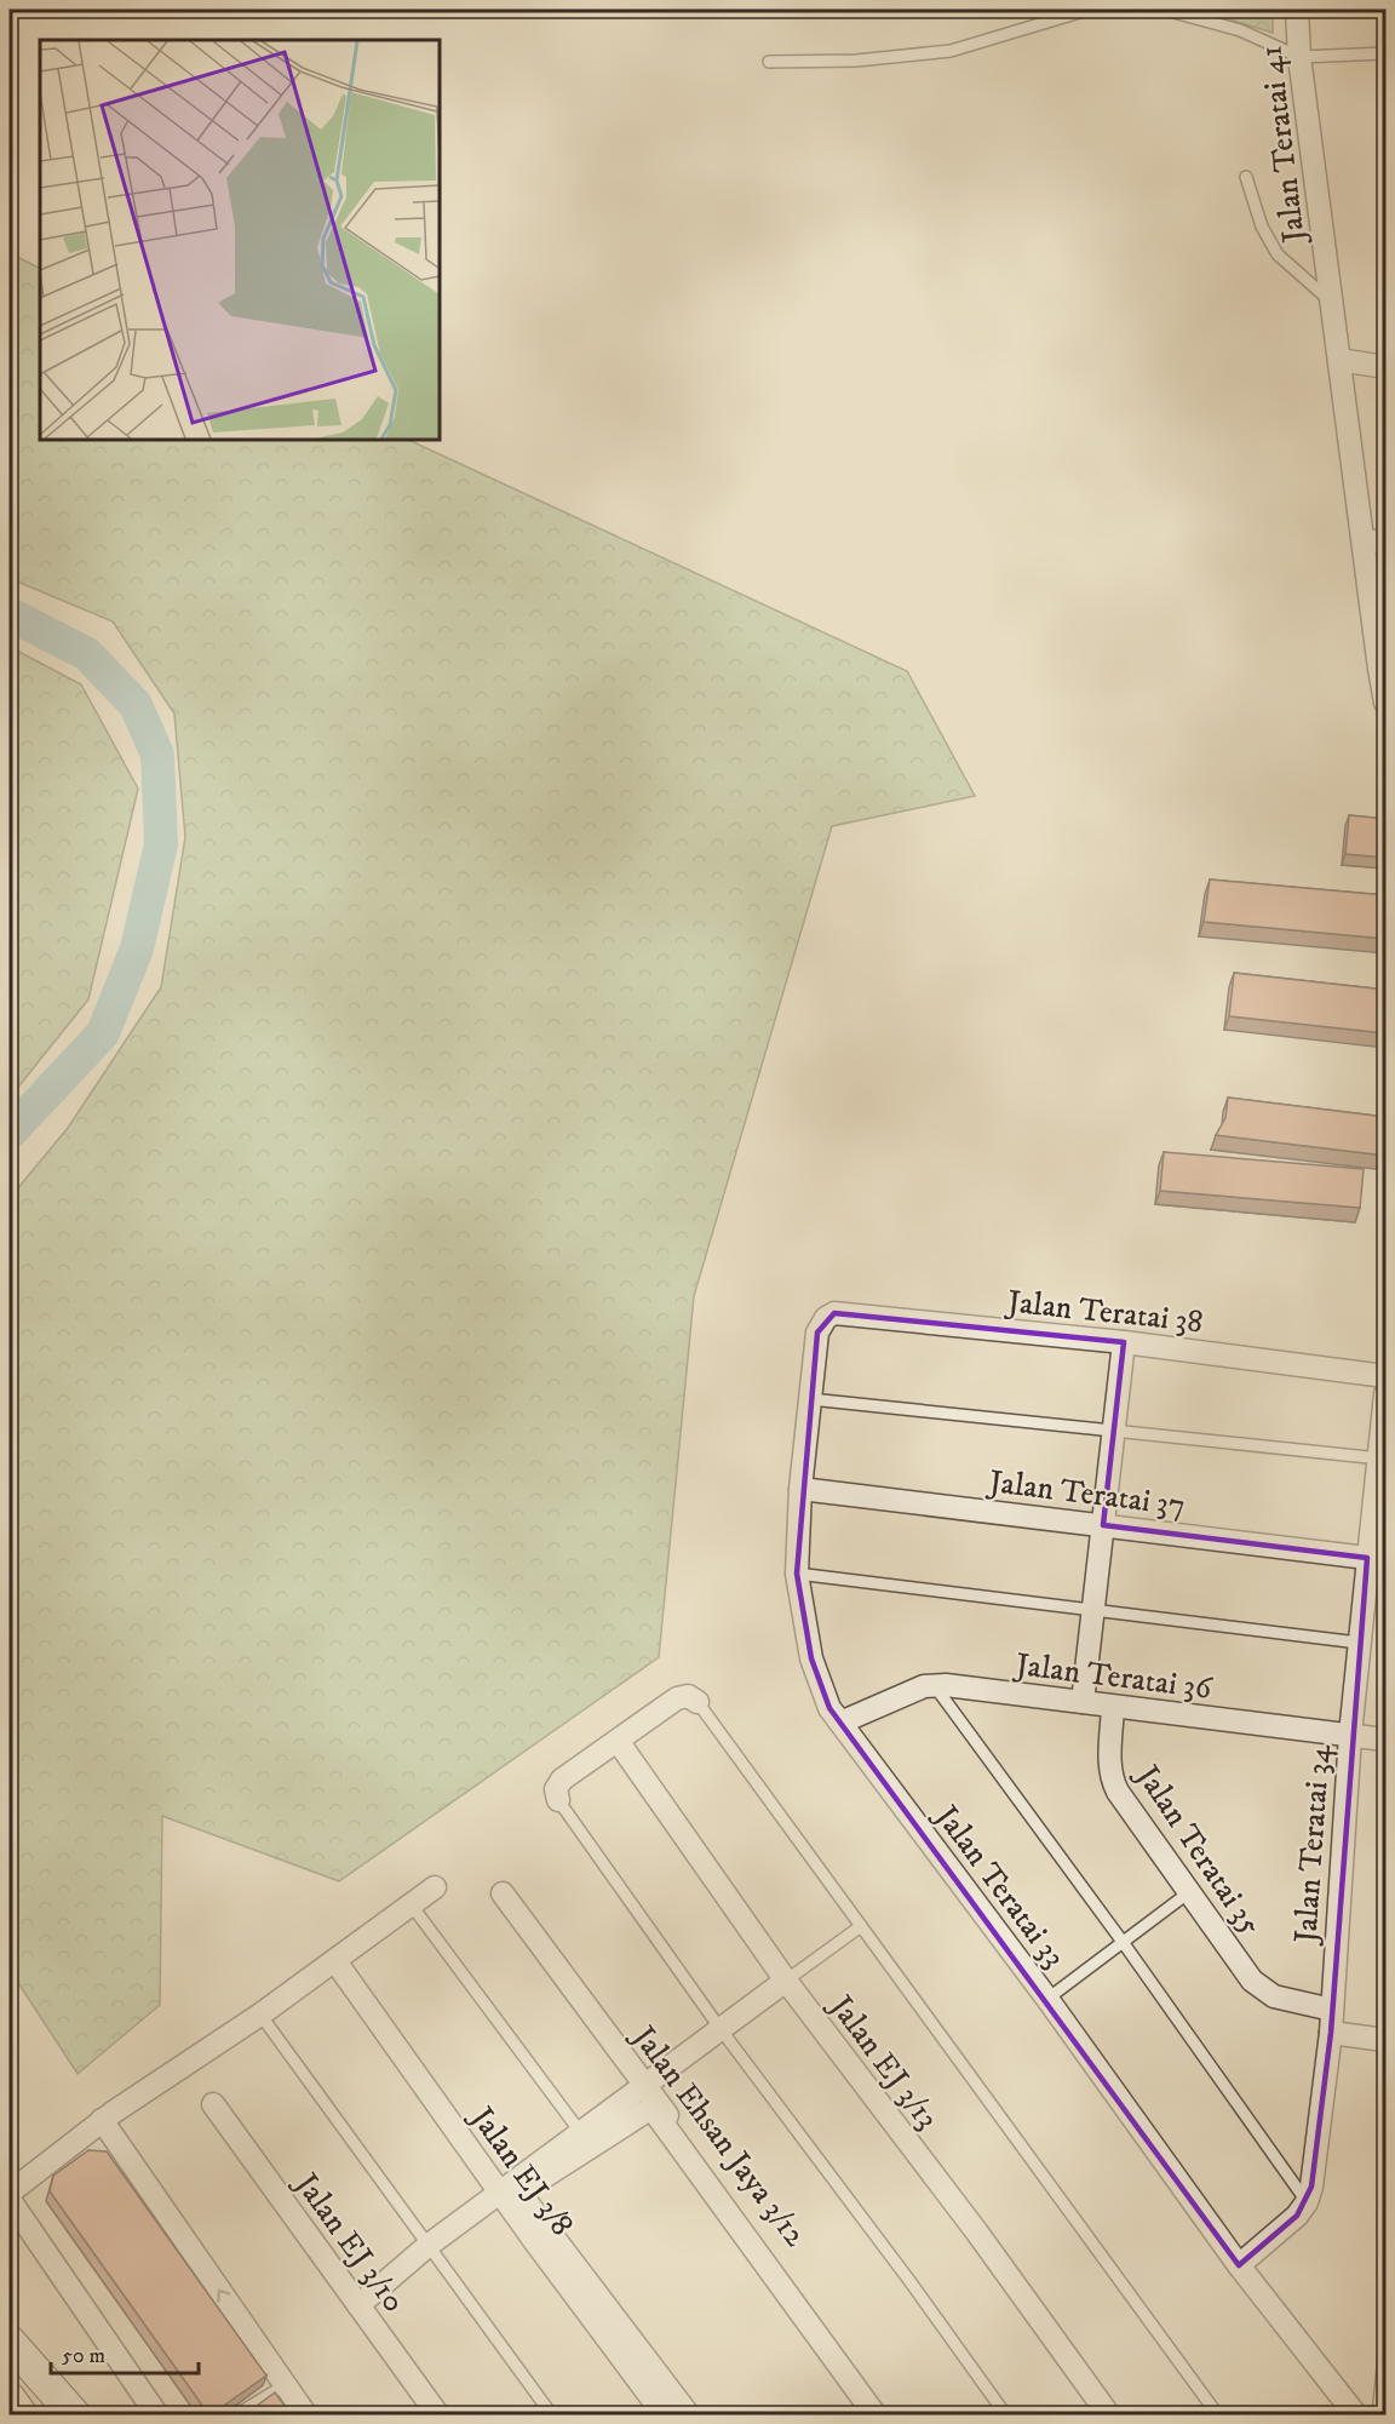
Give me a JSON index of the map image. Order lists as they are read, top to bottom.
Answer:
{
  "streets": {
    "street": [
      "Jalan Teratai 41",
      "Jalan Teratai 38",
      "Jalan Teratai 37",
      "Jalan Teratai 36",
      "Jalan Teratai 34",
      "Jalan Teratai 35",
      "Jalan Teratai 33",
      "Jalan EJ 3/13",
      "Jalan Ehsan Jaya 3/12",
      "Jalan EJ 3/8",
      "Jalan EJ 3/10"
    ]
  },
  "crossings": [
    ["Jalan Teratai 38", "Jalan Teratai 33"],
    ["Jalan Teratai 37", "Jalan Teratai 34"],
    ["Jalan Teratai 37", "Jalan Teratai 33"],
    ["Jalan Teratai 36", "Jalan Teratai 34"],
    ["Jalan Teratai 36", "Jalan Teratai 35"],
    ["Jalan Teratai 36", "Jalan Teratai 33"],
    ["Jalan Teratai 34", "Jalan Teratai 35"]
  ],
  "scale_bar": "50 m"
}
